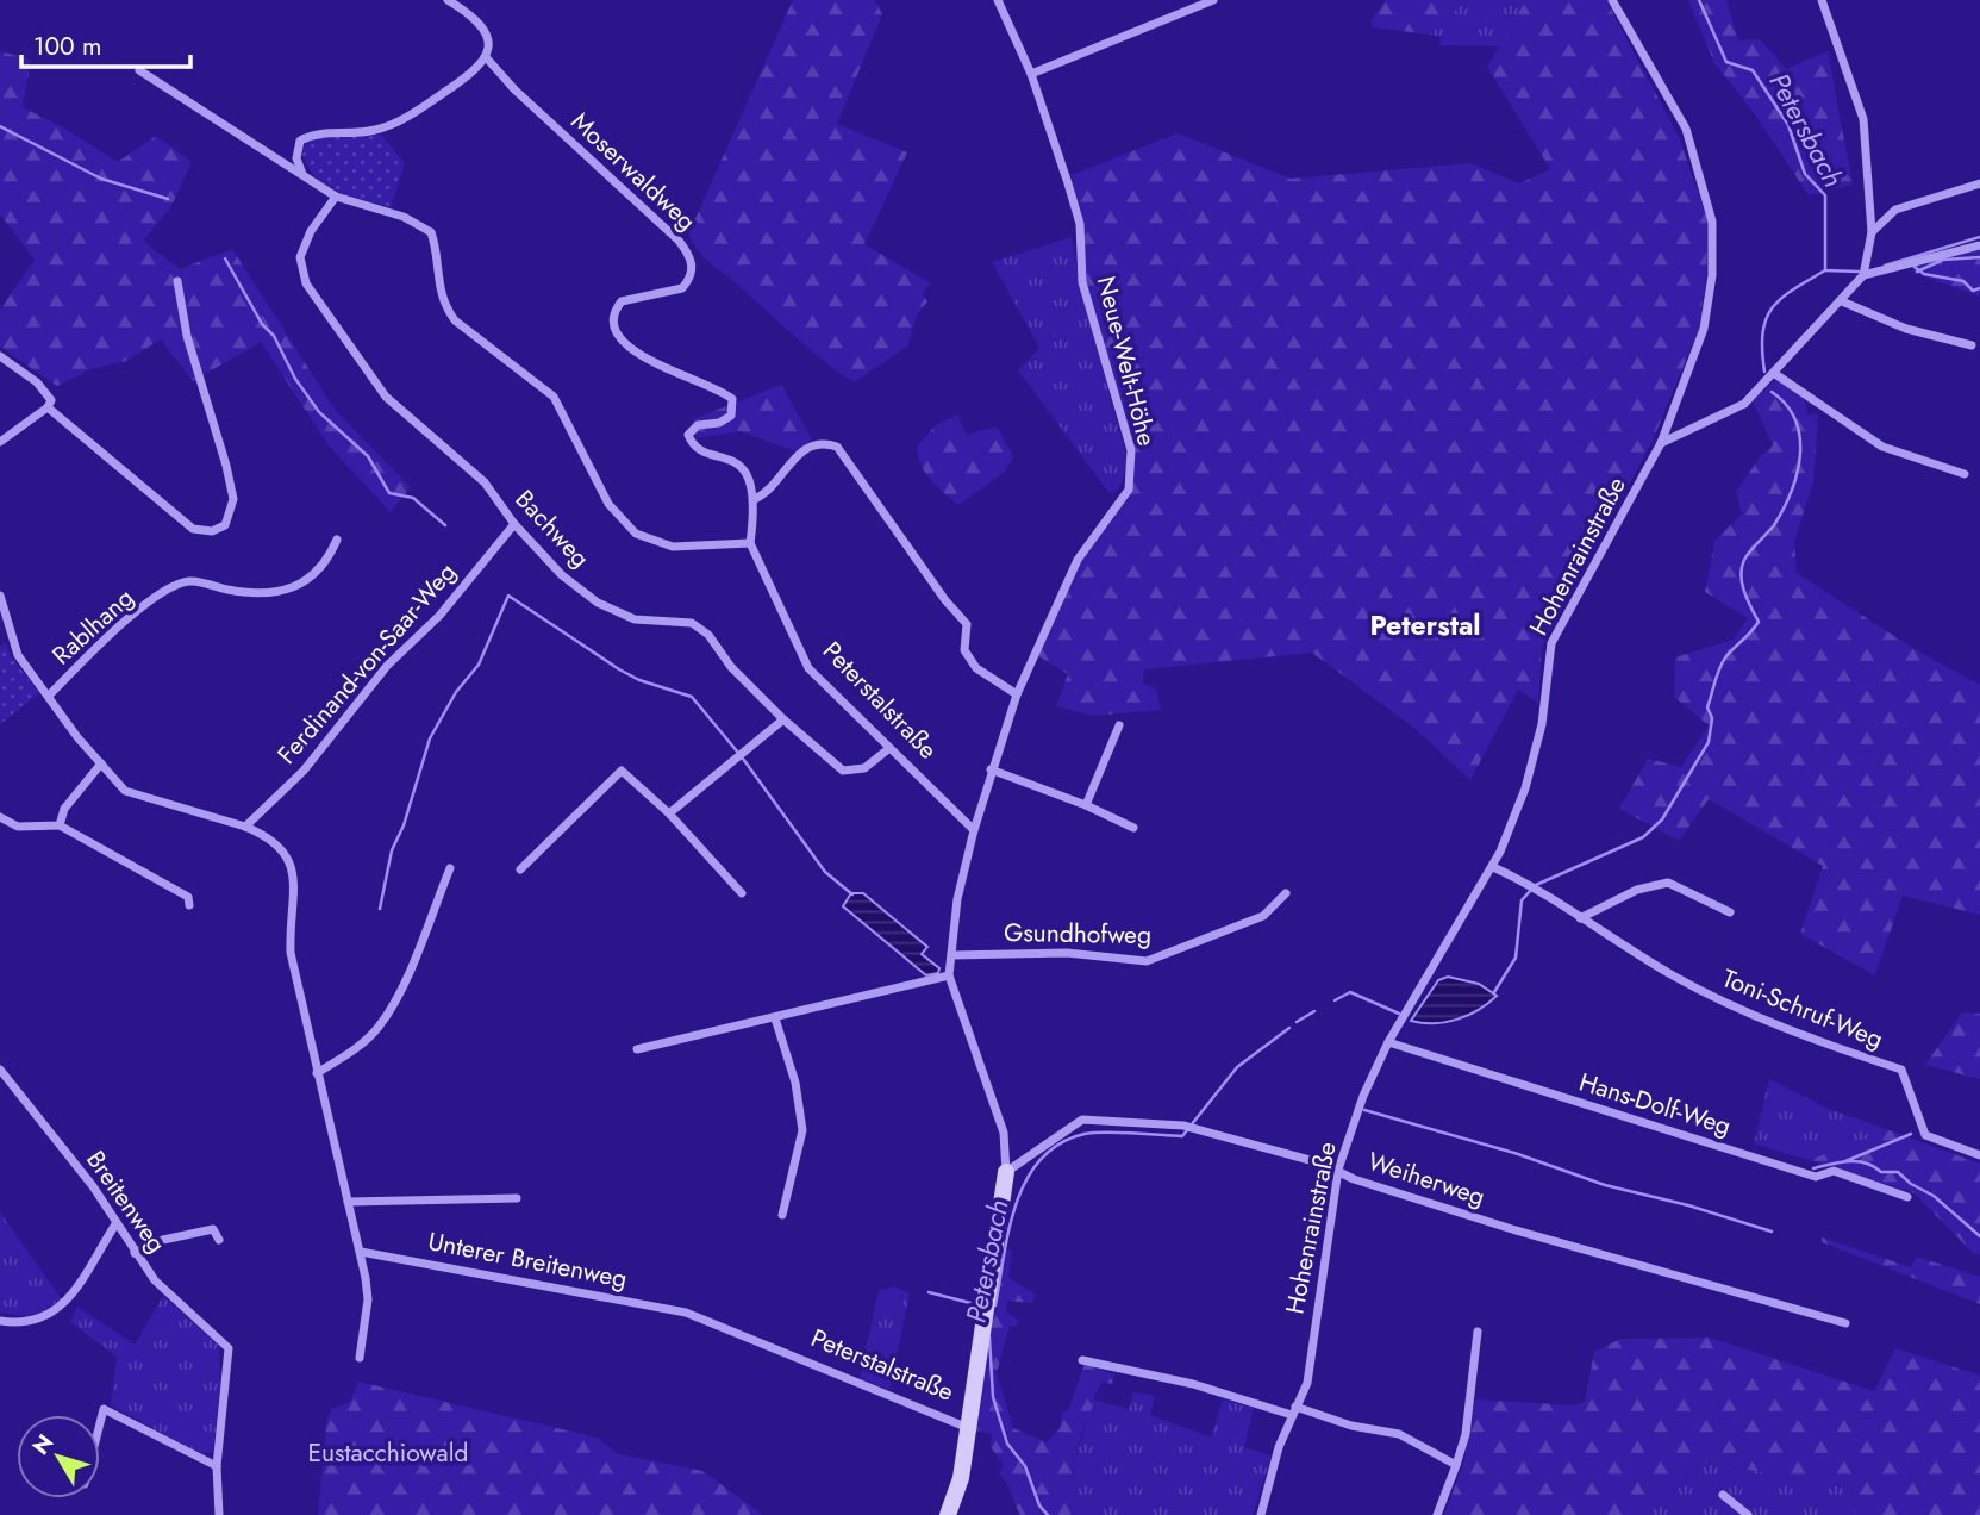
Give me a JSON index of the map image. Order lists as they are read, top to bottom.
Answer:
{
  "streets": {
    "street": [
      "Moserwaldweg",
      "Neue-Welt-Höhe",
      "Bachweg",
      "Hohenrainstraße",
      "Rablhang",
      "Ferdinand-von-Saar-Weg",
      "Peterstalstraße",
      "Gsundhofweg",
      "Toni-Schruf-Weg",
      "Hans-Dolf-Weg",
      "Weiherweg",
      "Breitenweg",
      "Unterer Breitenweg"
    ]
  },
  "crossings": [
    ["Neue-Welt-Höhe", "Peterstalstraße"],
    ["Bachweg", "Ferdinand-von-Saar-Weg"],
    ["Bachweg", "Peterstalstraße"],
    ["Hohenrainstraße", "Toni-Schruf-Weg"],
    ["Hohenrainstraße", "Hans-Dolf-Weg"],
    ["Hohenrainstraße", "Weiherweg"],
    ["Peterstalstraße", "Gsundhofweg"],
    ["Peterstalstraße", "Weiherweg"],
    ["Peterstalstraße", "Unterer Breitenweg"]
  ],
  "districts": ["Peterstal"],
  "water": ["Petersbach"],
  "parks": ["Eustacchiowald"],
  "scale_bar": "100 m",
  "north": "top left"
}
